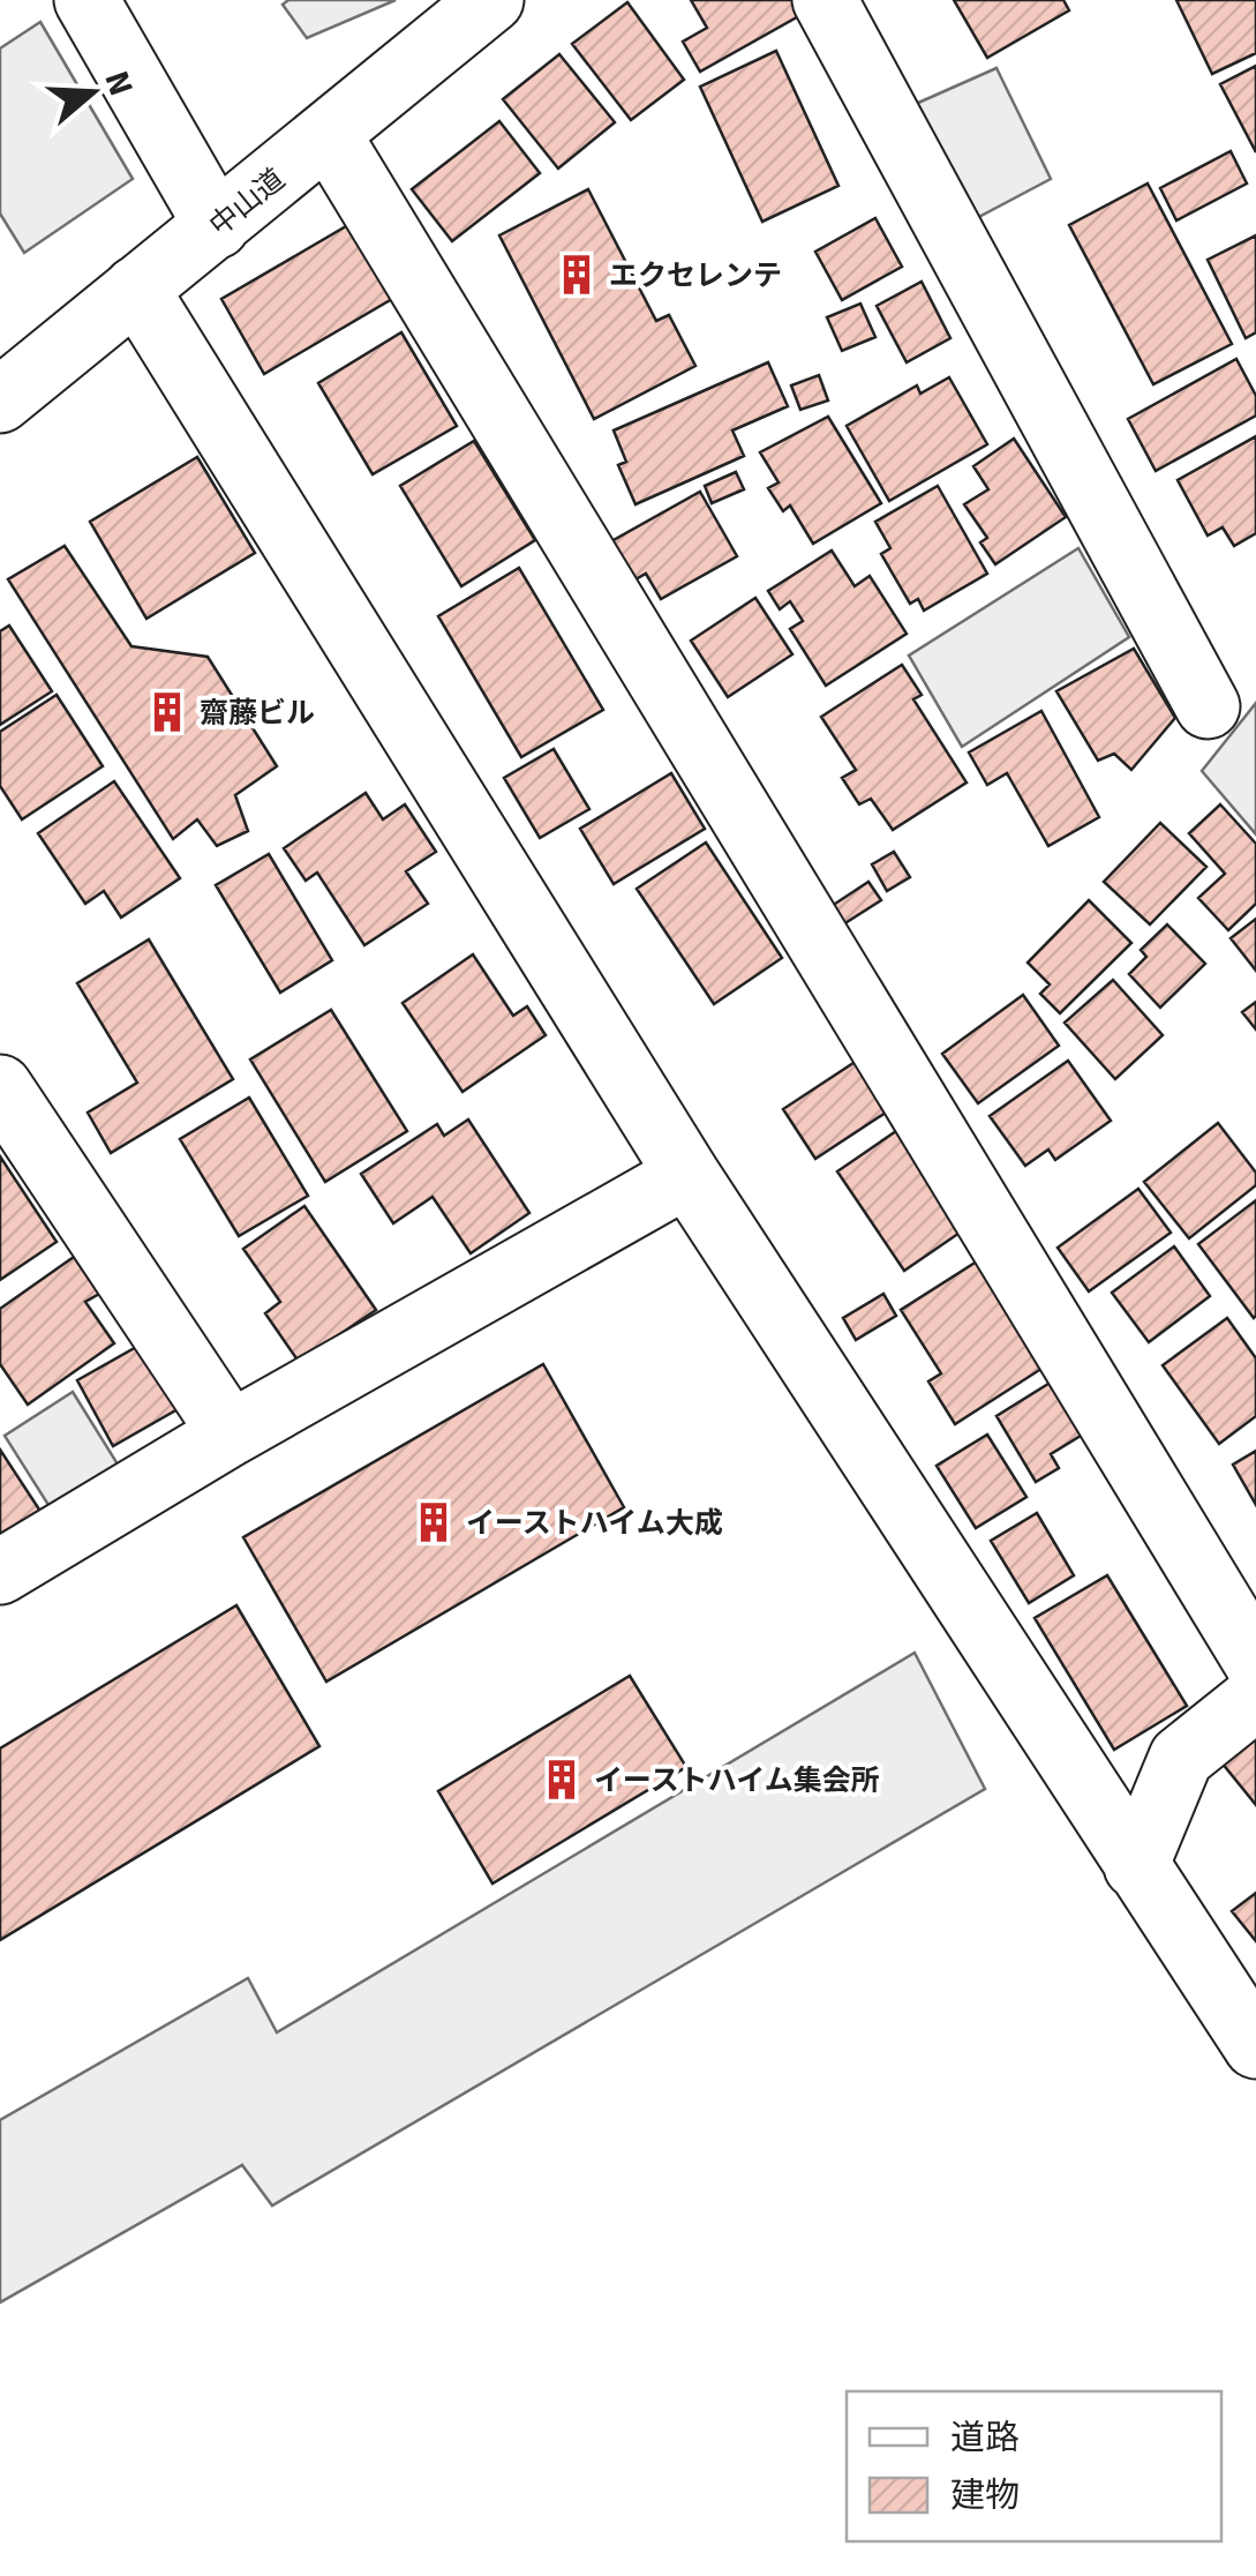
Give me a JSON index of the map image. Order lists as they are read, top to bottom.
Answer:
{
  "streets": {
    "main road": ["中山道"]
  },
  "places": {
    "building": [
      "エクセレンテ",
      "齋藤ビル",
      "イーストハイム大成",
      "イーストハイム集会所"
    ]
  },
  "legend": ["道路", "建物"],
  "north": "right"
}
